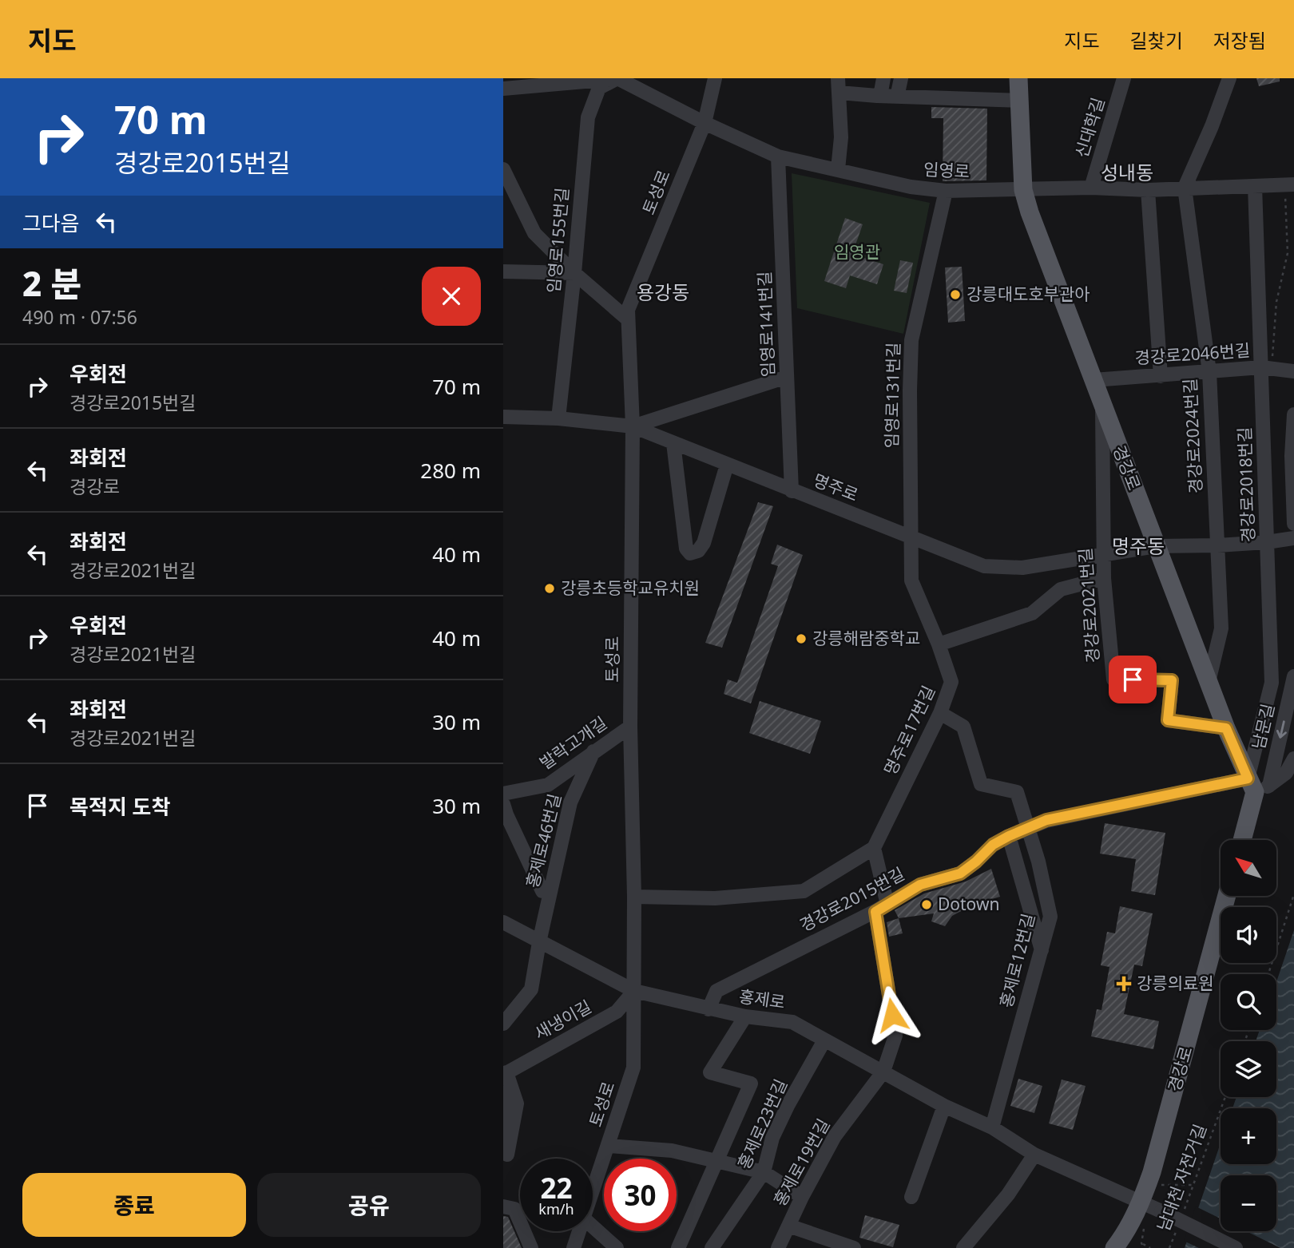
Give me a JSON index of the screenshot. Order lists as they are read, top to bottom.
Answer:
{
  "streets": {
    "main road": ["경강로"],
    "street": [
      "신대학길",
      "임영로",
      "토성로",
      "임영로155번길",
      "임영로141번길",
      "경강로2046번길",
      "임영로131번길",
      "경강로2024번길",
      "경강로2018번길",
      "명주로",
      "경강로2021번길",
      "남문길",
      "명주로17번길",
      "발락고개길",
      "홍제로46번길",
      "경강로2015번길",
      "홍제로12번길",
      "홍제로",
      "새냉이길",
      "홍제로23번길",
      "홍제로19번길"
    ],
    "path": ["남대천 자전거길"]
  },
  "crossings": [
    ["신대학길", "임영로"],
    ["임영로", "토성로"],
    ["임영로", "임영로155번길"],
    ["임영로", "임영로141번길"],
    ["임영로", "임영로131번길"],
    ["임영로", "경강로2024번길"],
    ["임영로", "경강로"],
    ["임영로", "경강로2018번길"],
    ["토성로", "명주로"],
    ["토성로", "발락고개길"],
    ["토성로", "홍제로"],
    ["토성로", "새냉이길"],
    ["임영로155번길", "명주로"],
    ["임영로141번길", "명주로"],
    ["경강로2046번길", "경강로2024번길"],
    ["경강로2046번길", "경강로"],
    ["경강로2046번길", "경강로2018번길"],
    ["임영로131번길", "명주로"],
    ["임영로131번길", "명주로17번길"],
    ["경강로2024번길", "경강로"],
    ["경강로2024번길", "명주로"],
    ["경강로", "경강로2018번길"],
    ["경강로", "명주로"],
    ["경강로", "경강로2021번길"],
    ["경강로", "남문길"],
    ["경강로", "경강로2015번길"],
    ["경강로", "홍제로"],
    ["경강로2018번길", "명주로"],
    ["경강로2018번길", "남문길"],
    ["경강로2018번길", "경강로2015번길"],
    ["명주로", "경강로2021번길"],
    ["명주로", "명주로17번길"],
    ["남문길", "경강로2015번길"],
    ["명주로17번길", "홍제로12번길"],
    ["발락고개길", "홍제로46번길"],
    ["홍제로46번길", "홍제로"],
    ["경강로2015번길", "홍제로12번길"],
    ["경강로2015번길", "홍제로"],
    ["경강로2015번길", "홍제로19번길"],
    ["홍제로12번길", "홍제로"],
    ["홍제로", "새냉이길"],
    ["홍제로", "홍제로23번길"],
    ["홍제로", "홍제로19번길"]
  ],
  "one_way": ["남문길"],
  "districts": ["성내동", "용강동", "명주동"],
  "parks": ["임영관"],
  "places": {
    "other": [
      "강릉대도호부관아",
      "강릉초등학교유치원",
      "강릉해람중학교",
      "Dotown"
    ],
    "health": ["강릉의료원"]
  },
  "north": "top left",
  "page": {
    "header": "지도",
    "nav": ["지도", "길찾기", "저장됨"],
    "turn": ["70 m", "경강로2015번길"],
    "then": "그다음",
    "heading": ["2 분", "490 m · 07:56"],
    "list": [
      {
        "name": "우회전",
        "note": "경강로2015번길",
        "value": "70 m"
      },
      {
        "name": "좌회전",
        "note": "경강로",
        "value": "280 m"
      },
      {
        "name": "좌회전",
        "note": "경강로2021번길",
        "value": "40 m"
      },
      {
        "name": "우회전",
        "note": "경강로2021번길",
        "value": "40 m"
      },
      {
        "name": "좌회전",
        "note": "경강로2021번길",
        "value": "30 m"
      },
      {
        "name": "목적지 도착",
        "value": "30 m"
      }
    ],
    "map_buttons": ["+", "−"],
    "speed": "22 km/h",
    "limit": "30",
    "buttons": ["종료", "공유"]
  }
}
